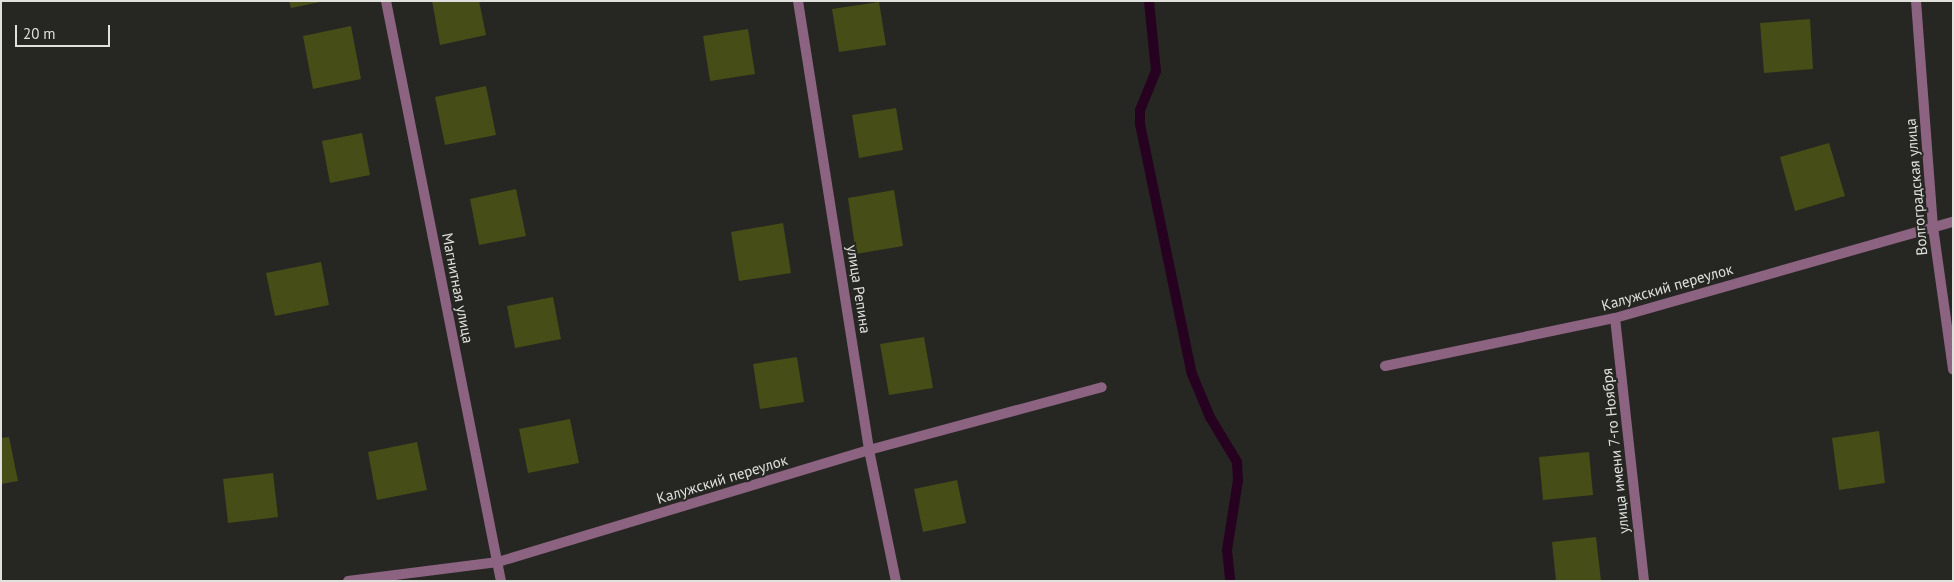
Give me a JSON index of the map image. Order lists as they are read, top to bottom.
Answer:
{
  "streets": {
    "street": [
      "Волгоградская улица",
      "Калужский переулок",
      "Магнитная улица",
      "улица Репина",
      "улица имени 7-го Ноября"
    ]
  },
  "crossings": [
    ["Волгоградская улица", "Калужский переулок"],
    ["Калужский переулок", "Магнитная улица"],
    ["Калужский переулок", "улица Репина"],
    ["Калужский переулок", "улица имени 7-го Ноября"]
  ],
  "scale_bar": "20 m"
}
